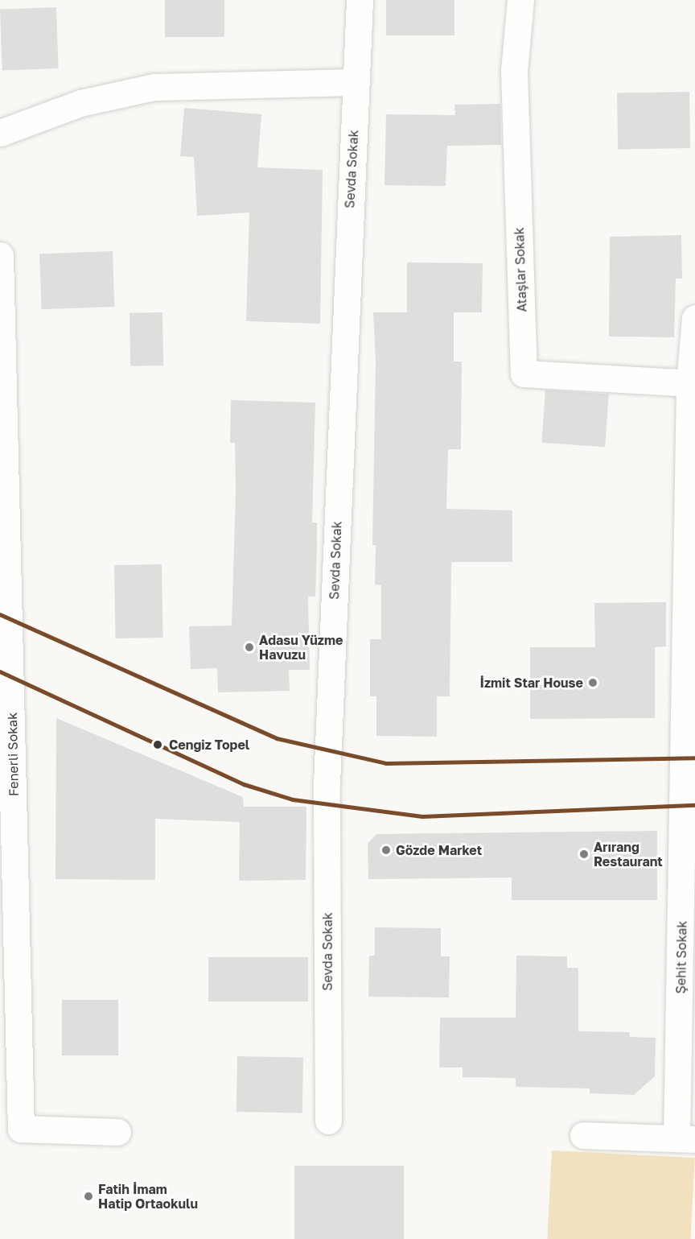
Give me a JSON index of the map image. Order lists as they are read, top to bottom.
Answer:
{
  "streets": {
    "street": [
      "Sevda Sokak",
      "Ataşlar Sokak",
      "Fenerli Sokak",
      "Şehit Sokak"
    ]
  },
  "crossings": [
    ["Ataşlar Sokak", "Şehit Sokak"]
  ],
  "places": [
    "Adasu Yüzme Havuzu",
    "İzmit Star House",
    "Cengiz Topel",
    "Gözde Market",
    "Arırang Restaurant",
    "Fatih İmam Hatip Ortaokulu"
  ]
}
